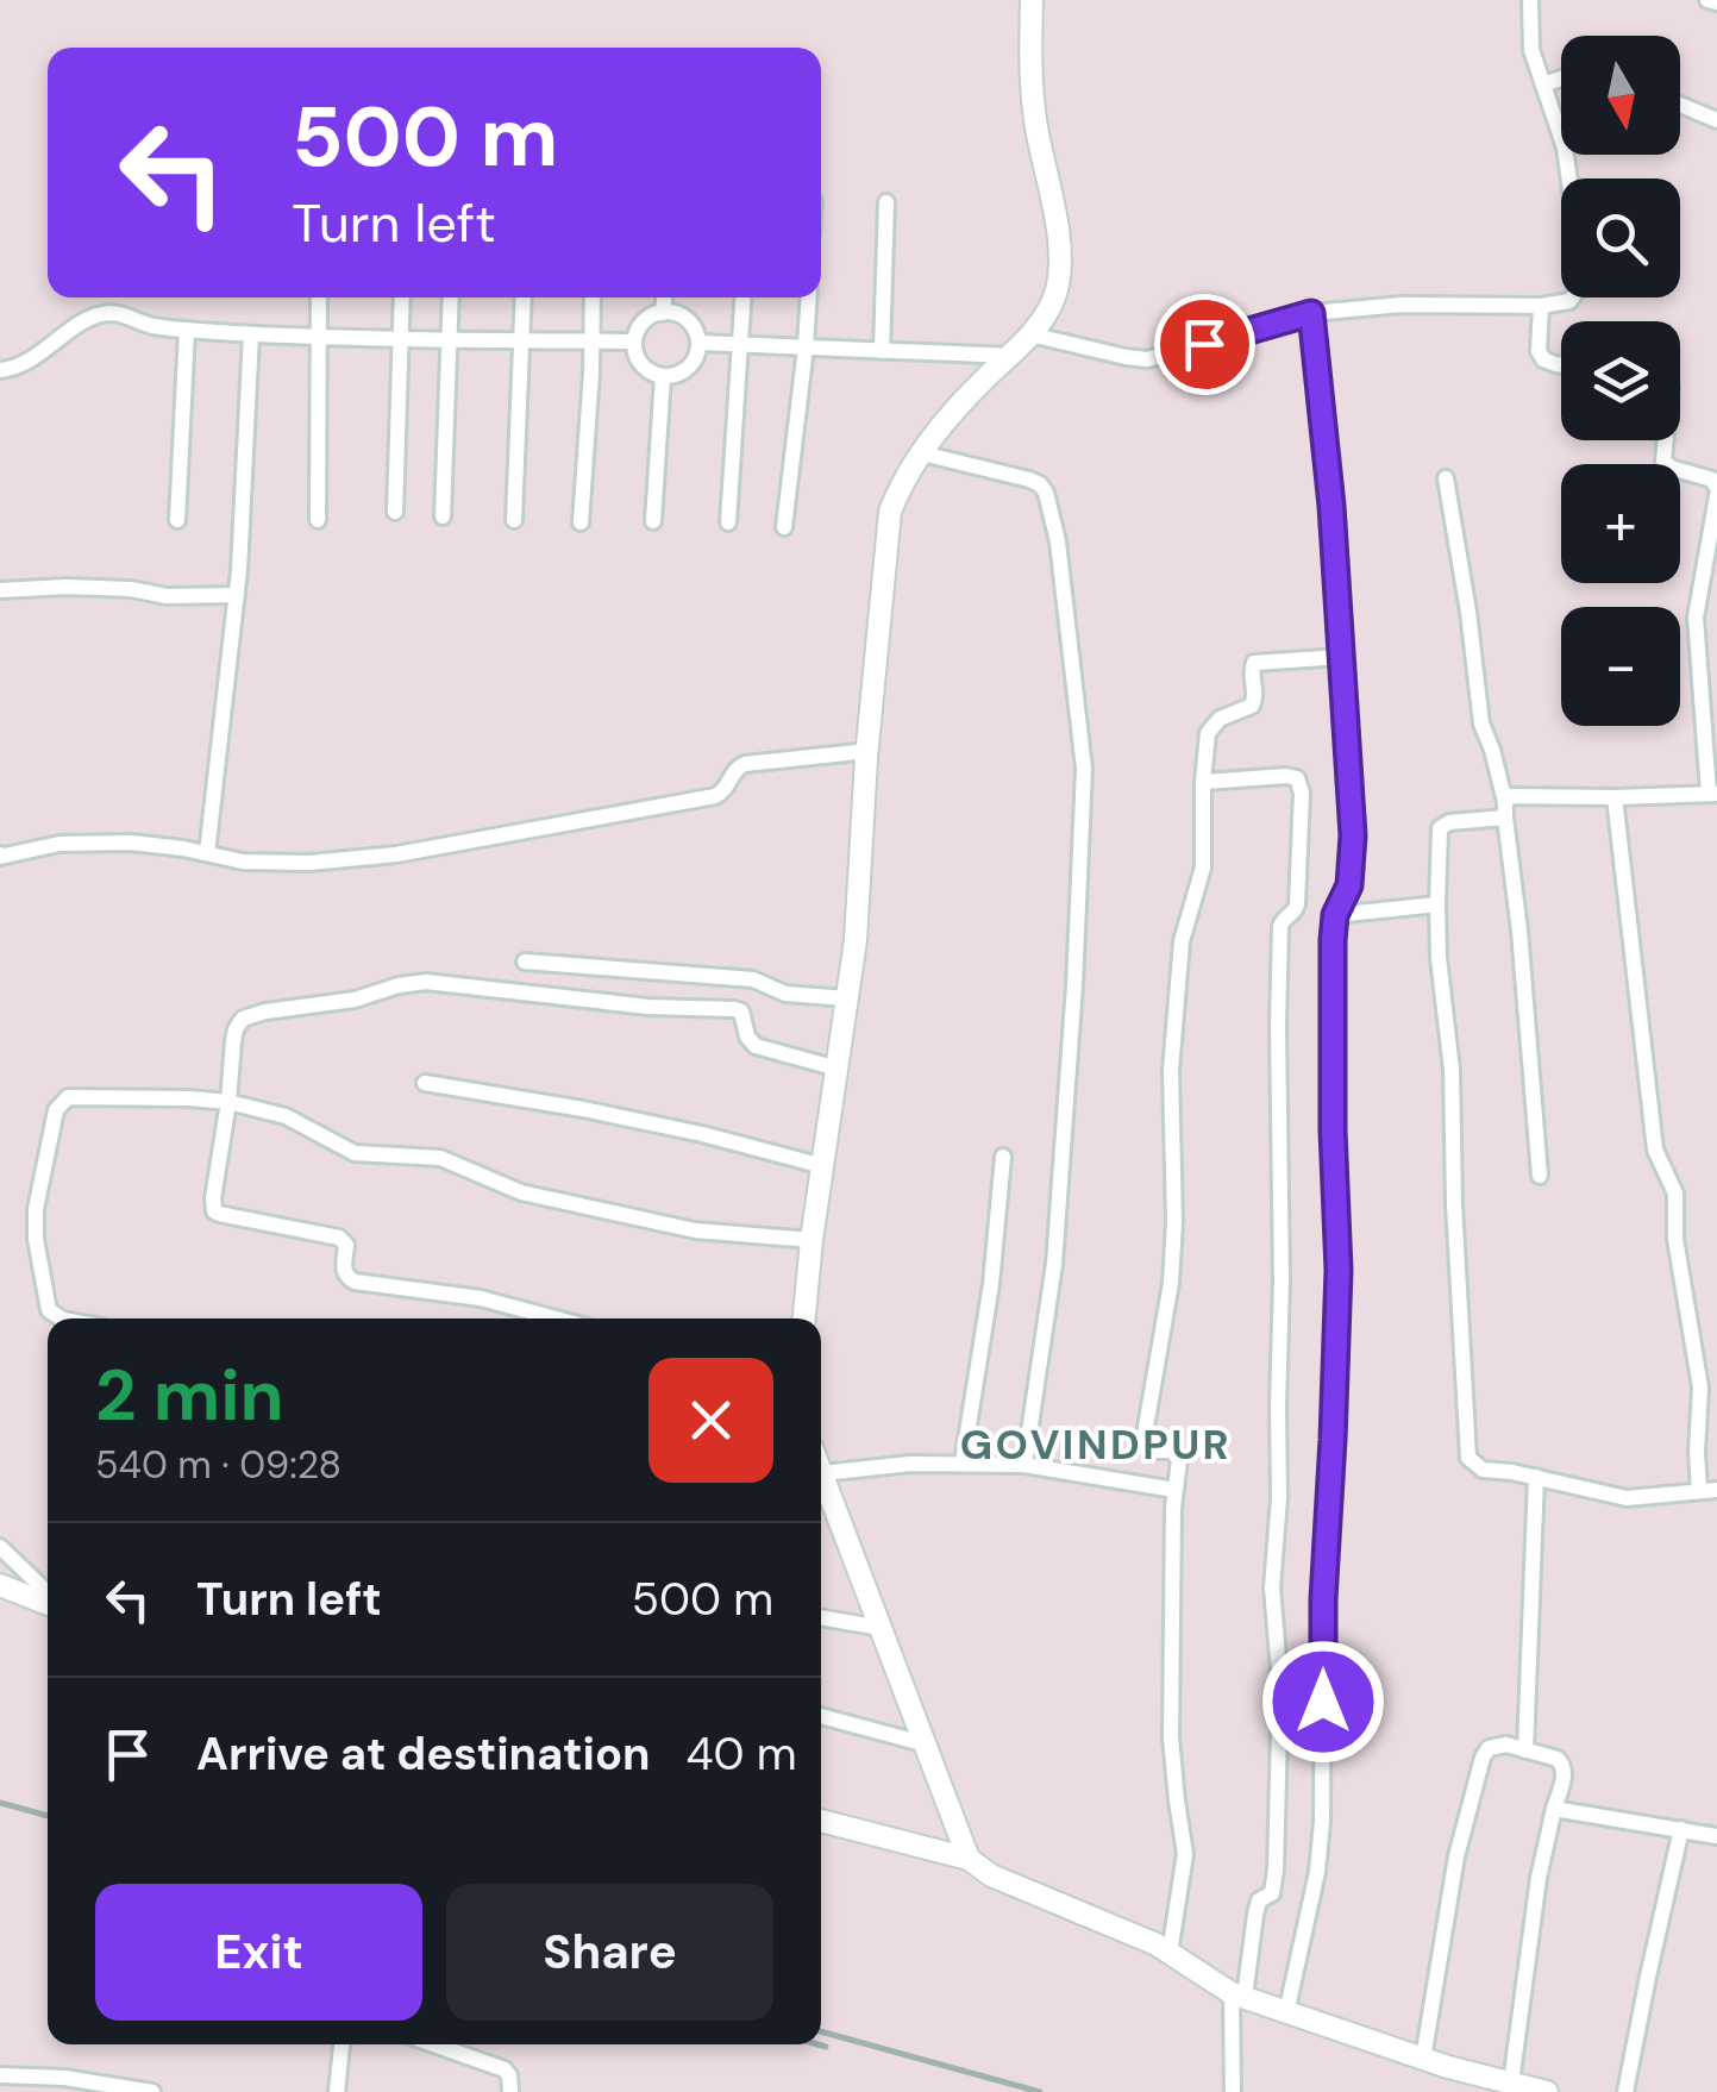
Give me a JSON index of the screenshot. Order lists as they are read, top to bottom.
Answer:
{
  "districts": ["GOVINDPUR"],
  "north": "bottom",
  "page": {
    "map_buttons": ["+", "−"],
    "turn": ["500 m", "Turn left"],
    "heading": ["2 min", "540 m · 09:28"],
    "list": [
      {
        "name": "Turn left",
        "value": "500 m"
      },
      {
        "name": "Arrive at destination",
        "value": "40 m"
      }
    ],
    "buttons": ["Exit", "Share"]
  }
}
